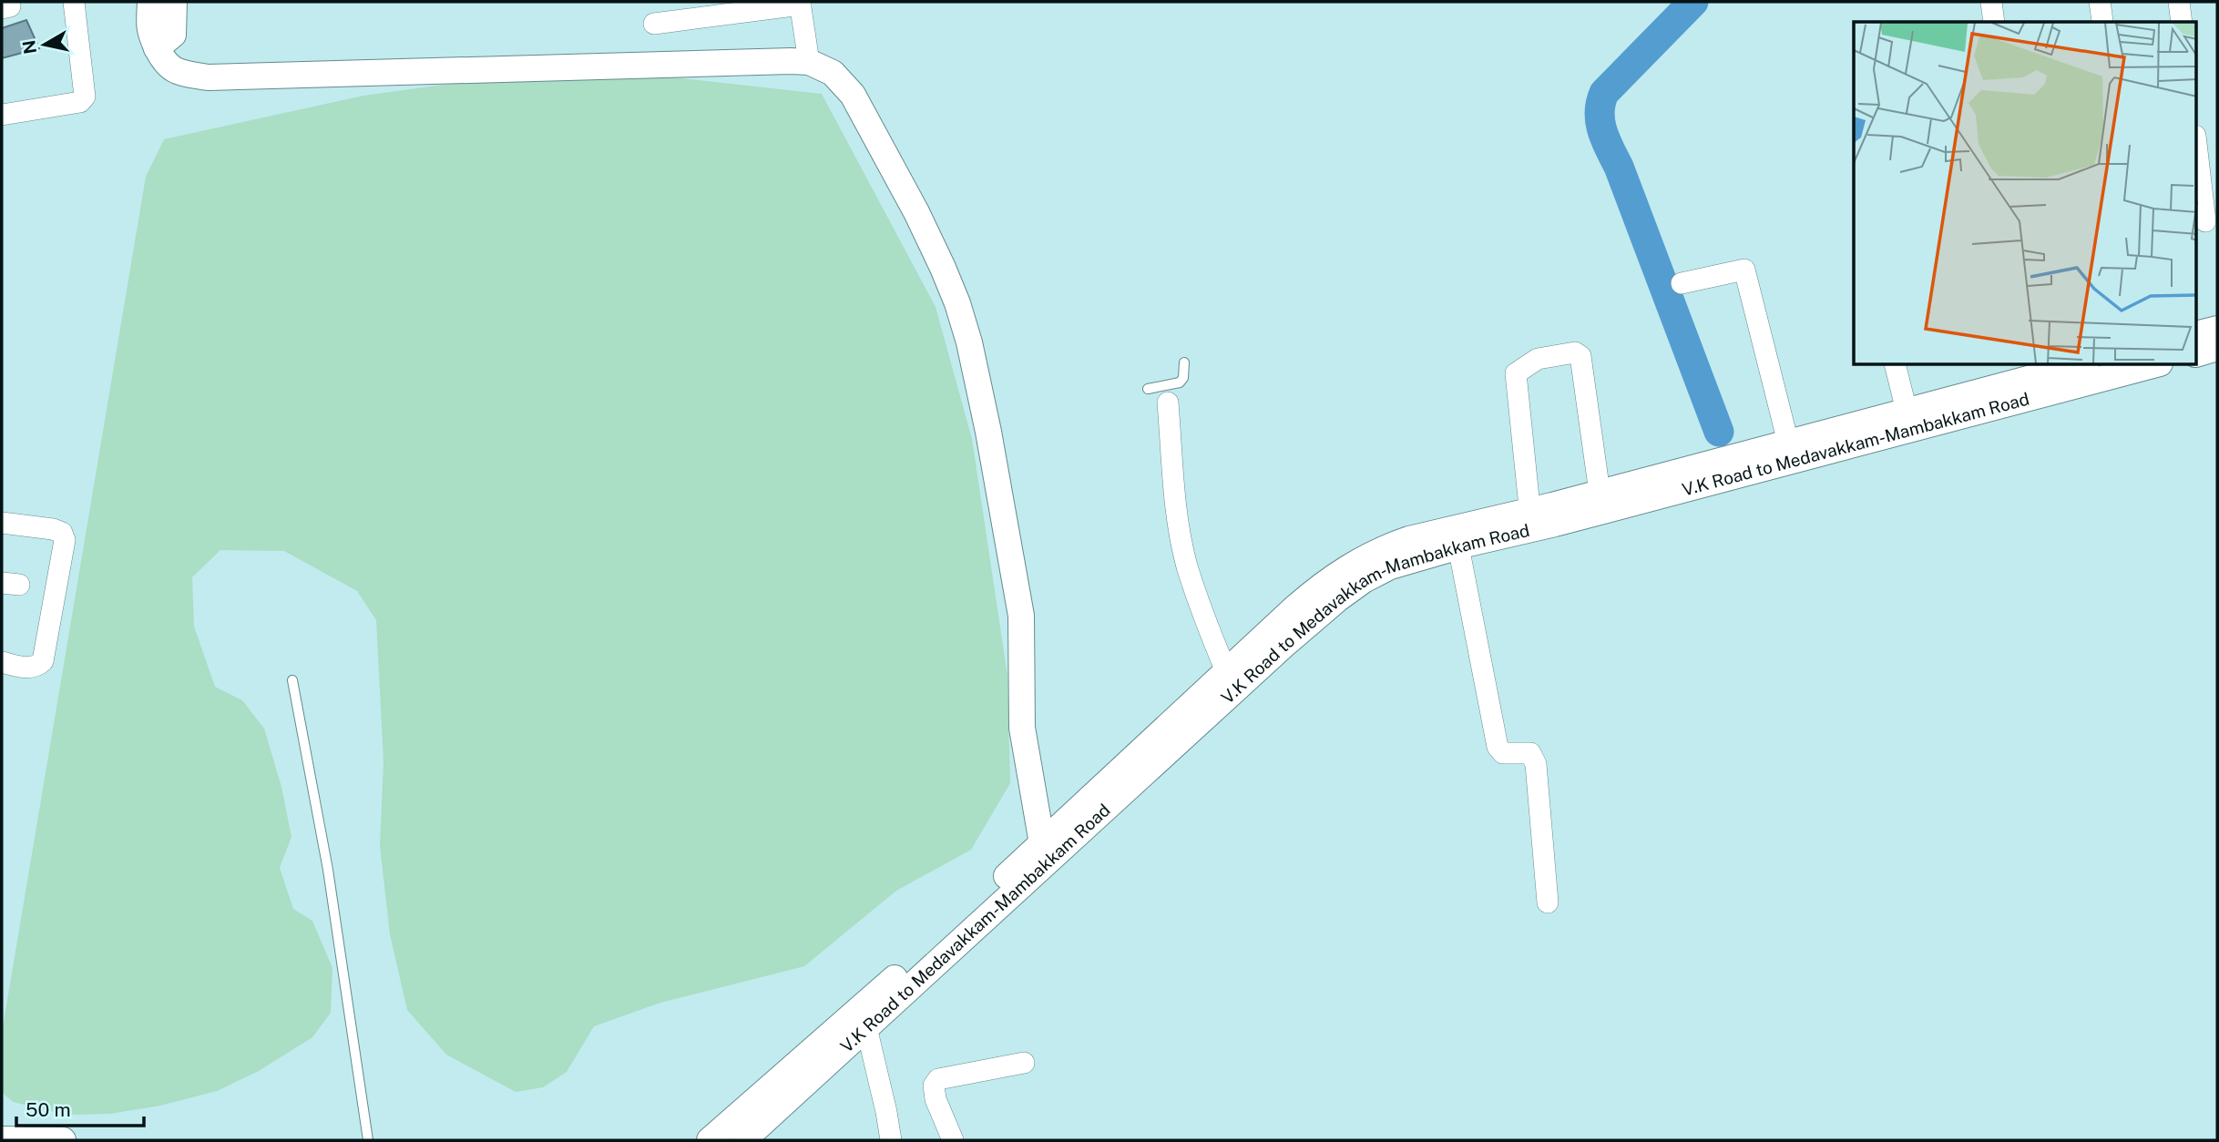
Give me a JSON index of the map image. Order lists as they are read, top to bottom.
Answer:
{
  "streets": {
    "street": ["V.K Road to Medavakkam-Mambakkam Road"]
  },
  "scale_bar": "50 m",
  "north": "left"
}
